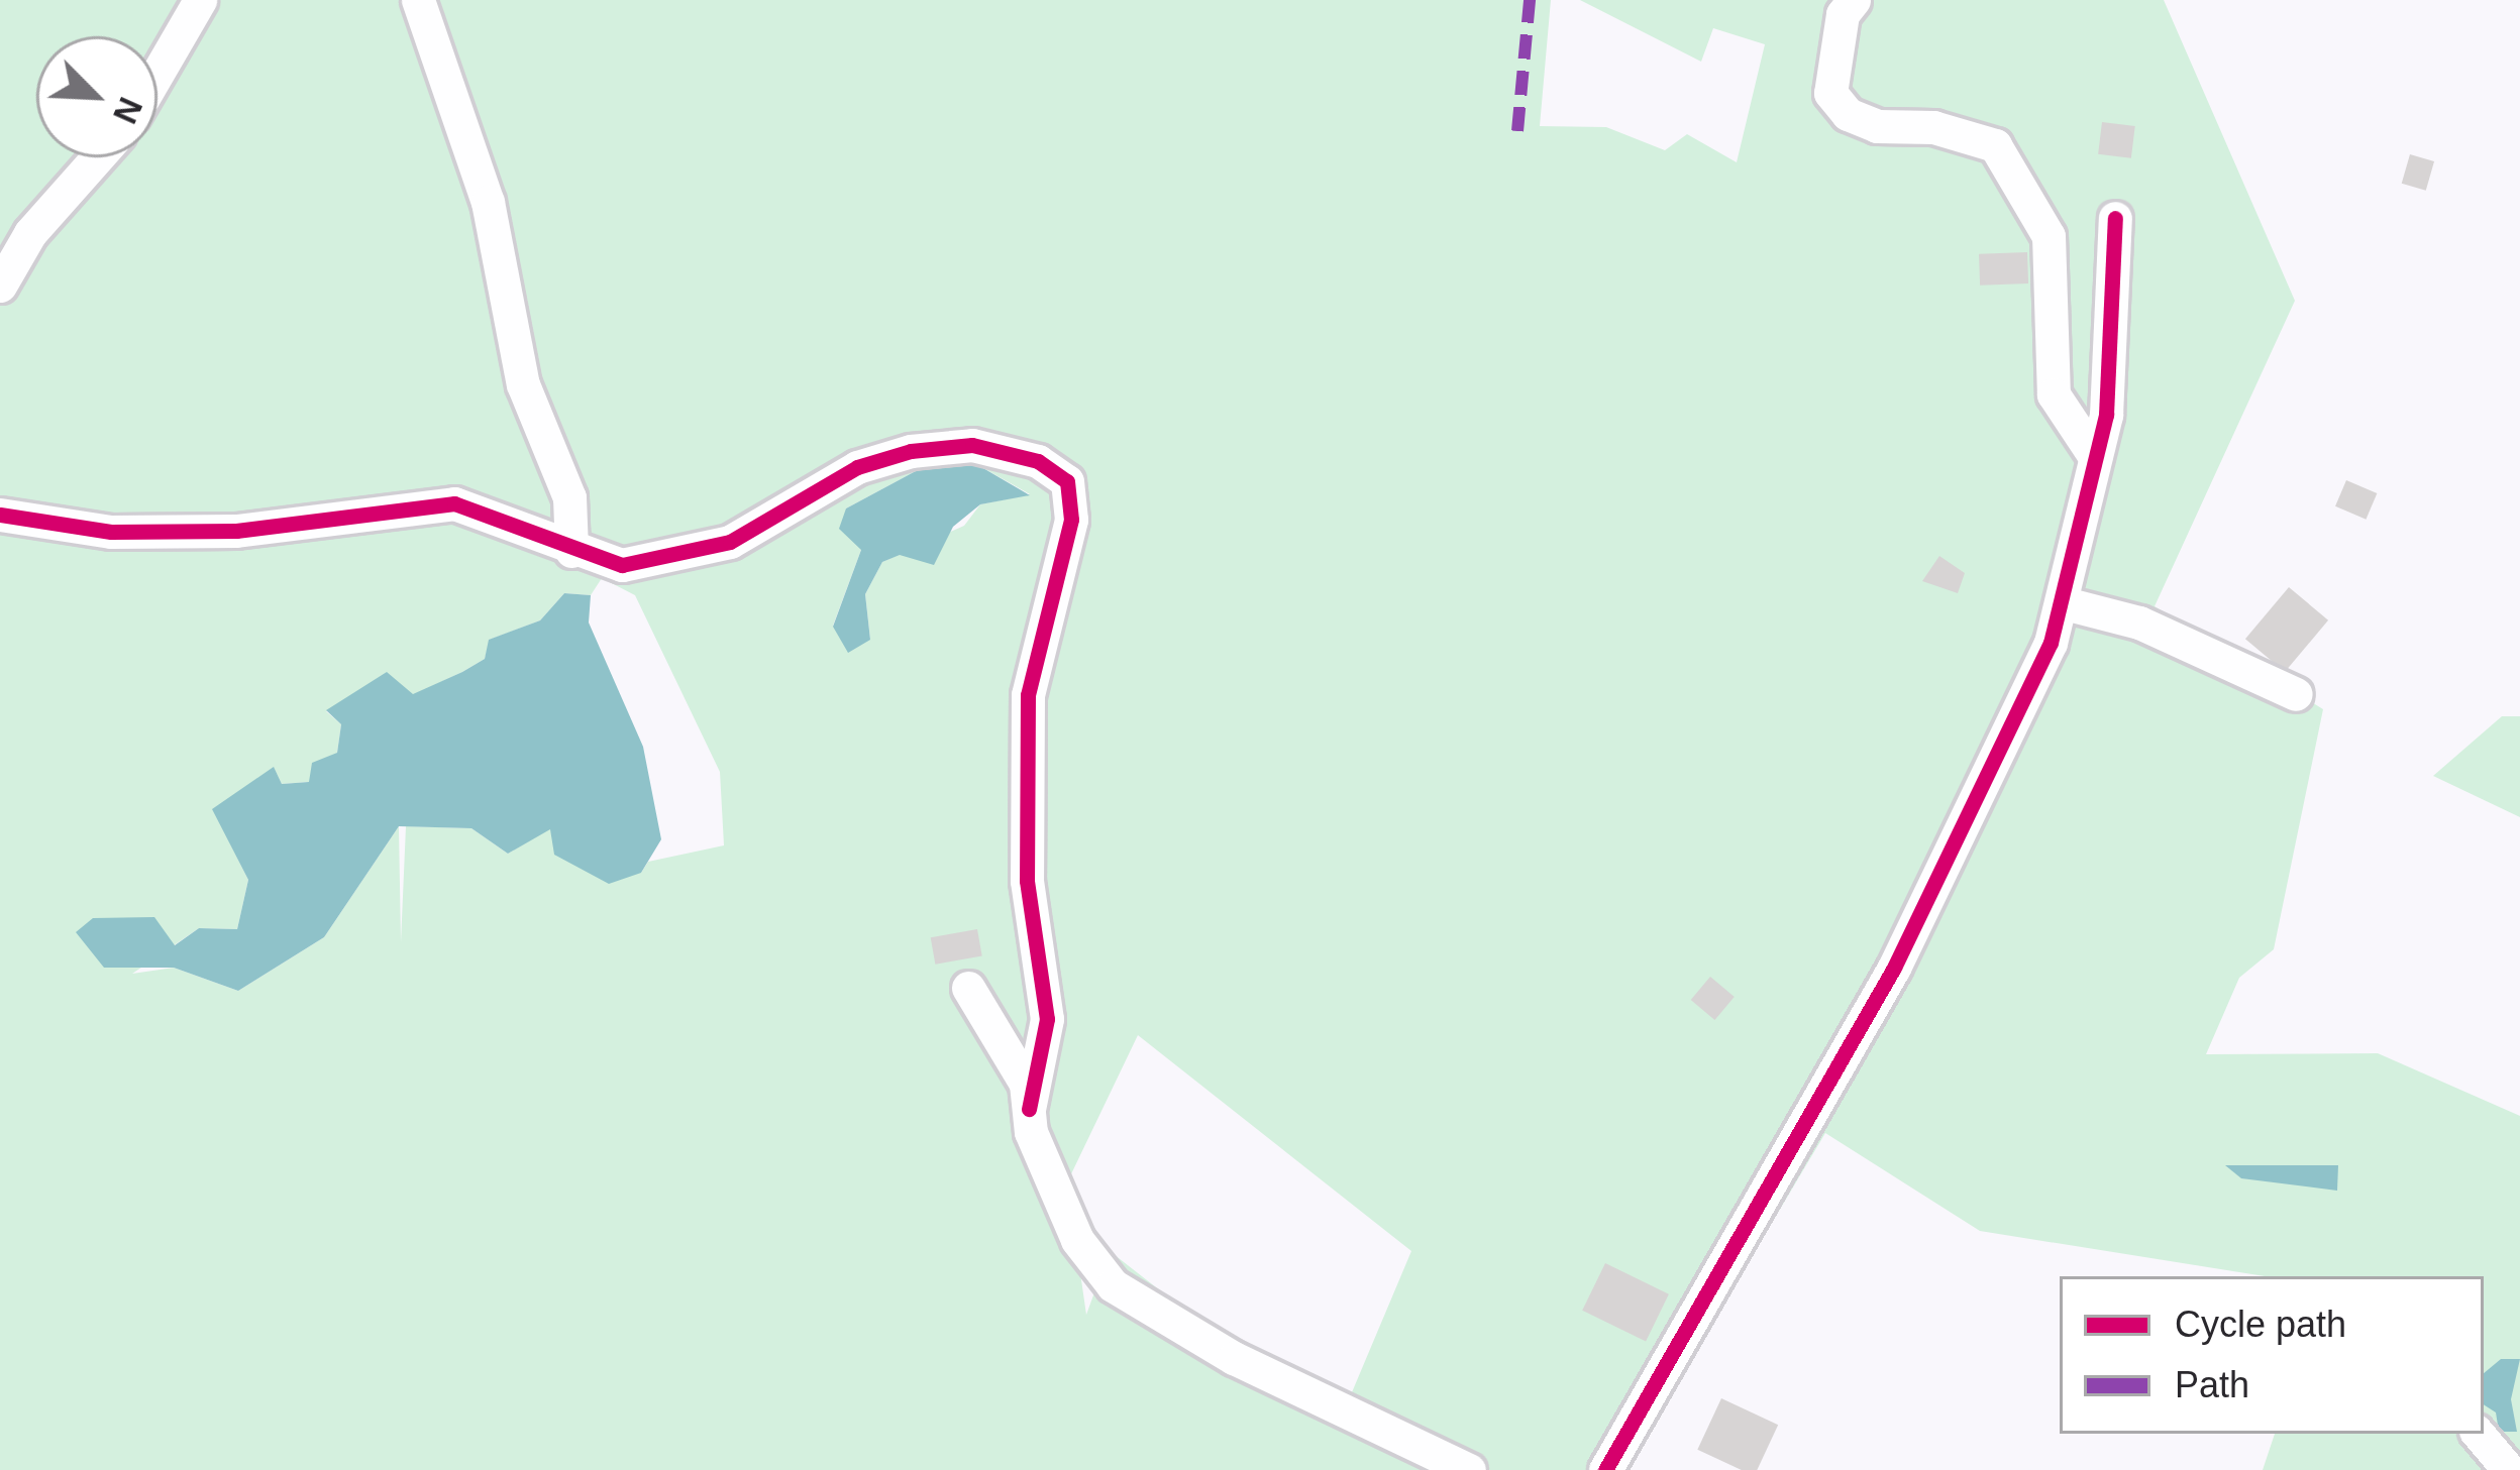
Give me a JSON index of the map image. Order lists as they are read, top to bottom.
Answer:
{
  "legend": ["Cycle path", "Path"],
  "north": "bottom right"
}
